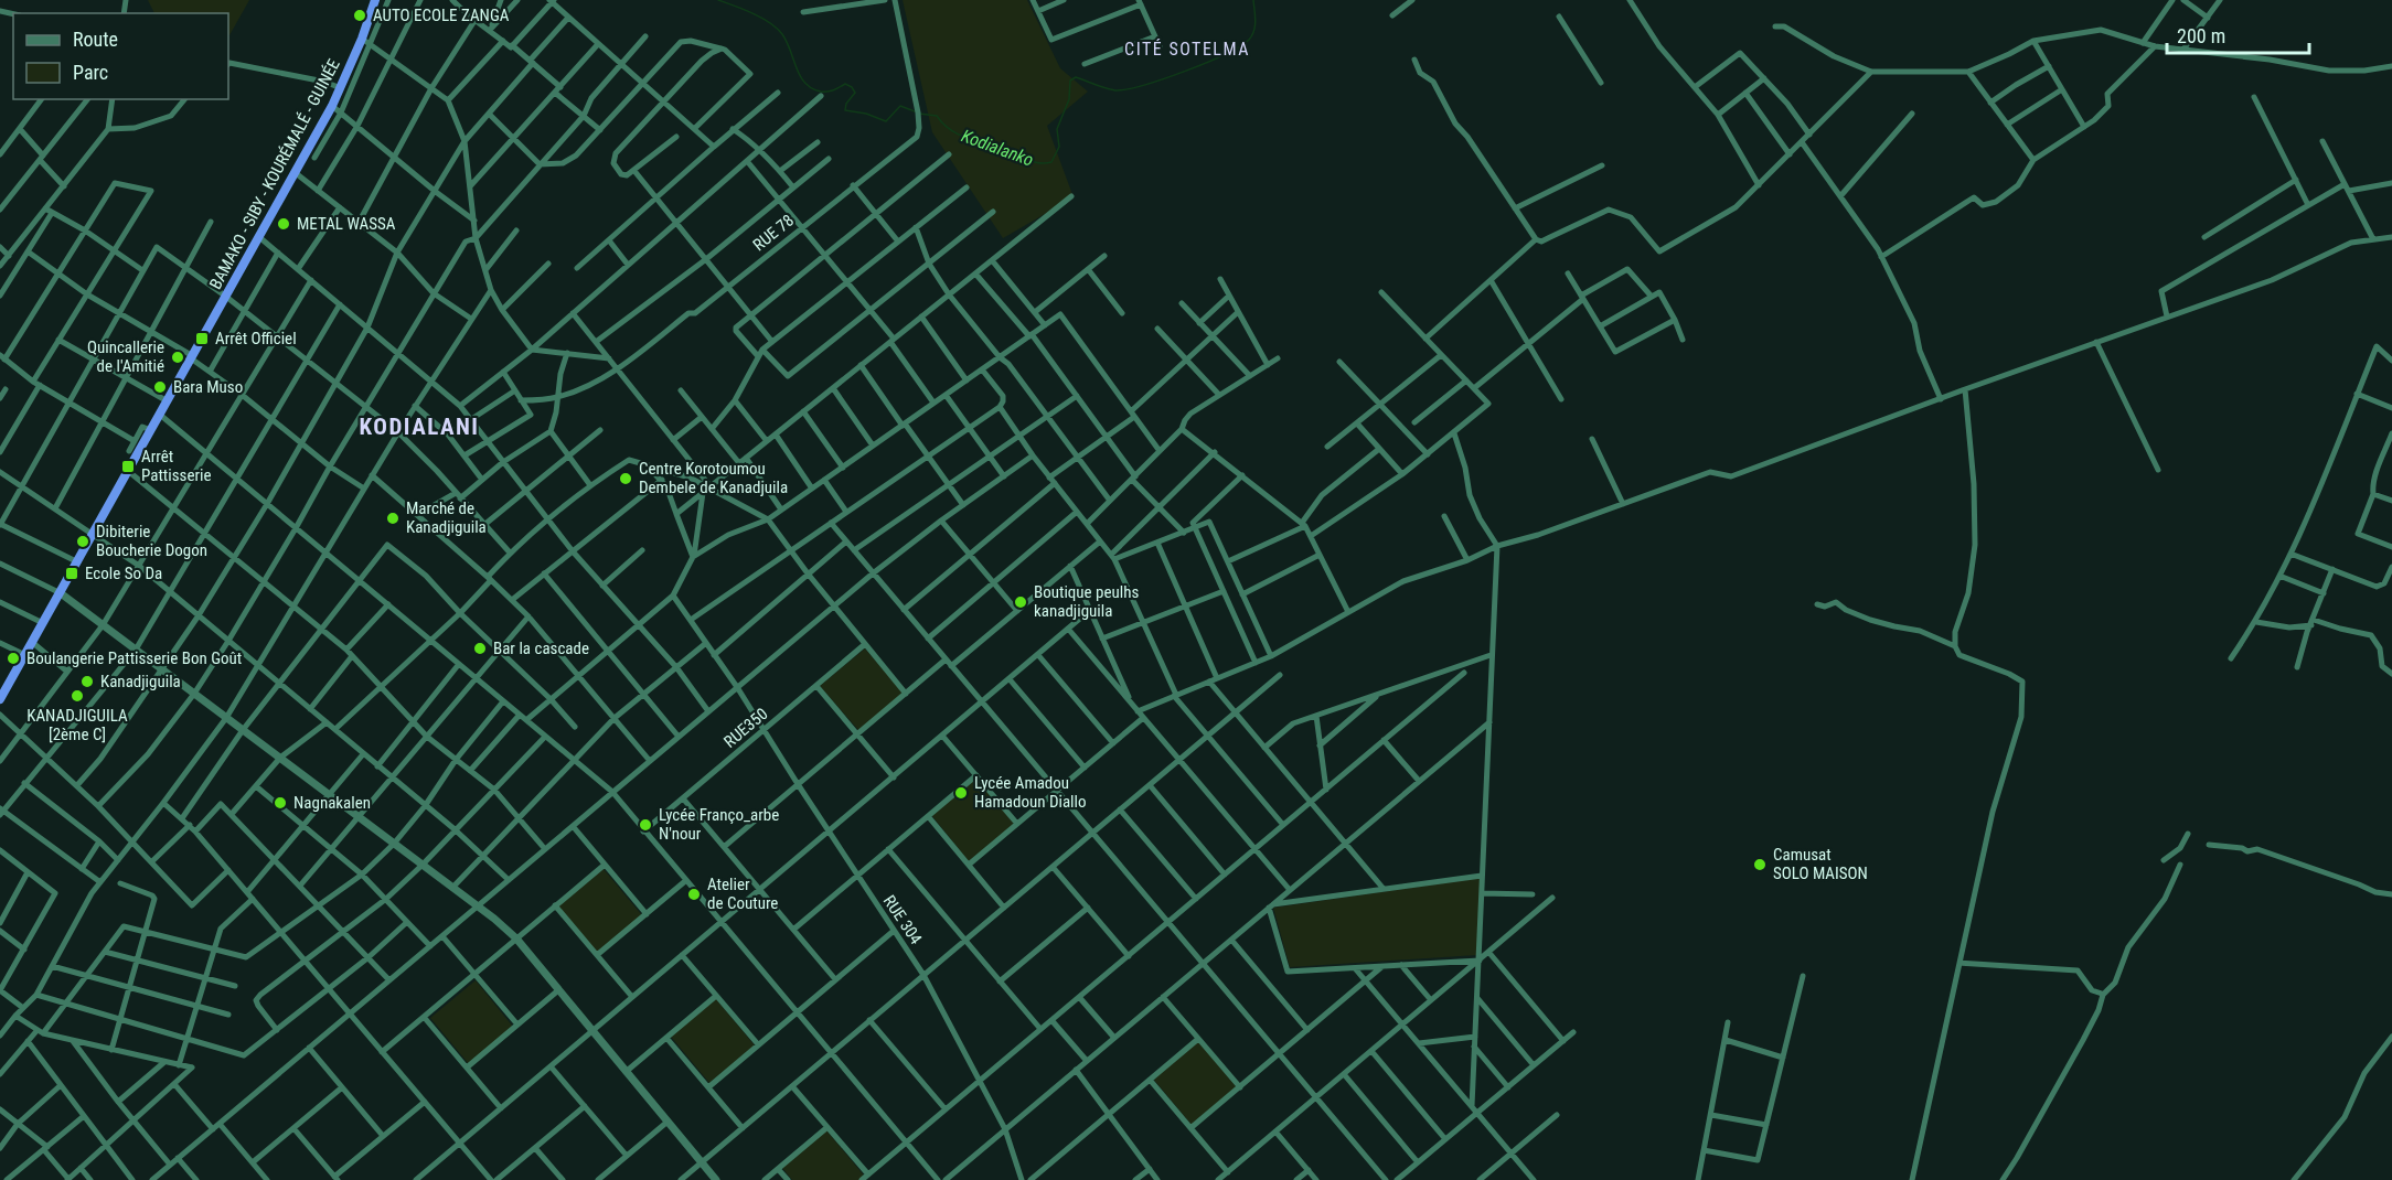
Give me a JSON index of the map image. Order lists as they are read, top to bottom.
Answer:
{
  "streets": {
    "highway": ["BAMAKO - SIBY - KOURÉMALÉ - GUINÉE"],
    "street": ["RUE 78", "RUE350", "RUE 304"]
  },
  "crossings": [
    ["RUE350", "RUE 304"]
  ],
  "districts": ["CITÉ SOTELMA", "KODIALANI"],
  "water": ["Kodialanko"],
  "places": {
    "other": [
      "AUTO ECOLE ZANGA",
      "METAL WASSA",
      "Quincallerie de l'Amitié",
      "Bara Muso",
      "Centre Korotoumou Dembele de Kanadjuila",
      "Marché de Kanadjiguila",
      "Dibiterie Boucherie Dogon",
      "Boutique peulhs kanadjiguila",
      "Bar la cascade",
      "Boulangerie Pattisserie Bon Goût",
      "Kanadjiguila",
      "KANADJIGUILA [2ème C]",
      "Lycée Amadou Hamadoun Diallo",
      "Nagnakalen",
      "Lycée Franço_arbe N'nour",
      "Camusat SOLO MAISON",
      "Atelier de Couture"
    ],
    "transit": ["Arrêt Officiel", "Arrêt Pattisserie", "Ecole So Da"]
  },
  "legend": ["Route", "Parc"],
  "scale_bar": "200 m"
}
